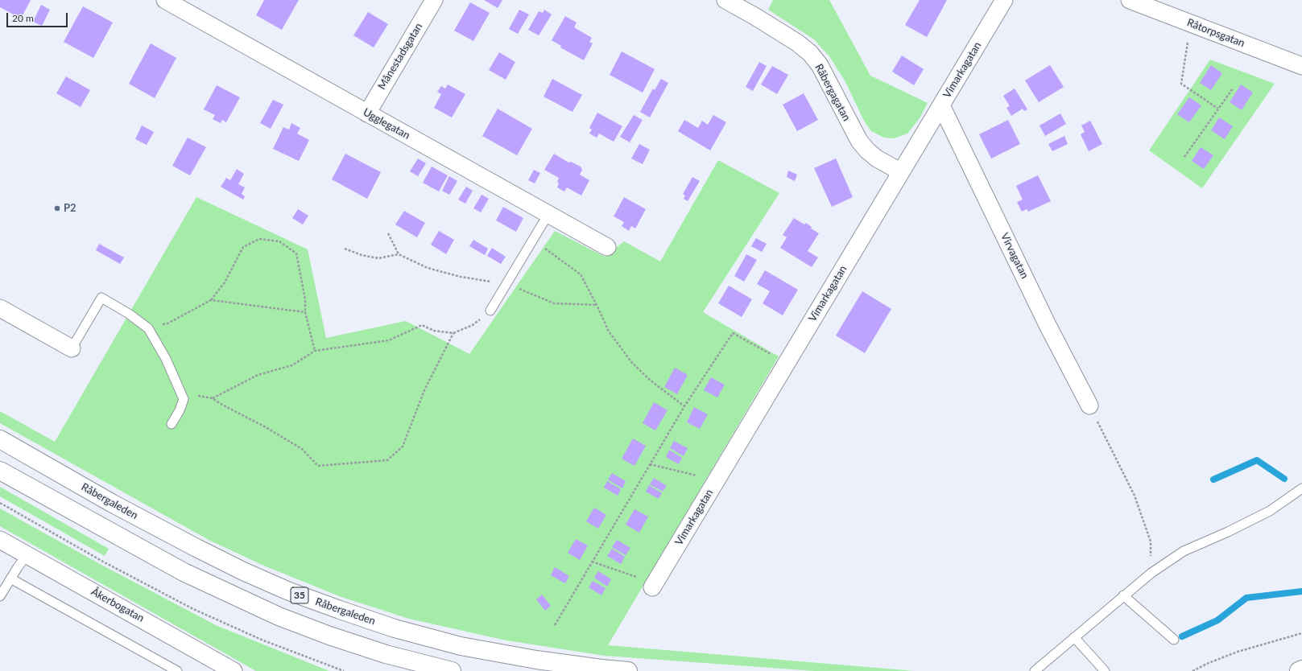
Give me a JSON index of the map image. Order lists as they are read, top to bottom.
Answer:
{
  "streets": {
    "main road": ["Råbergaleden", "35"],
    "street": [
      "Råtorpsgatan",
      "Månestadsgatan",
      "Vimarkagatan",
      "Råbergagatan",
      "Ugglegatan",
      "Virvagatan",
      "Åkerbogatan"
    ]
  },
  "crossings": [
    ["Månestadsgatan", "Ugglegatan"],
    ["Vimarkagatan", "Råbergagatan"],
    ["Vimarkagatan", "Virvagatan"]
  ],
  "places": ["P2"],
  "scale_bar": "20 m"
}
